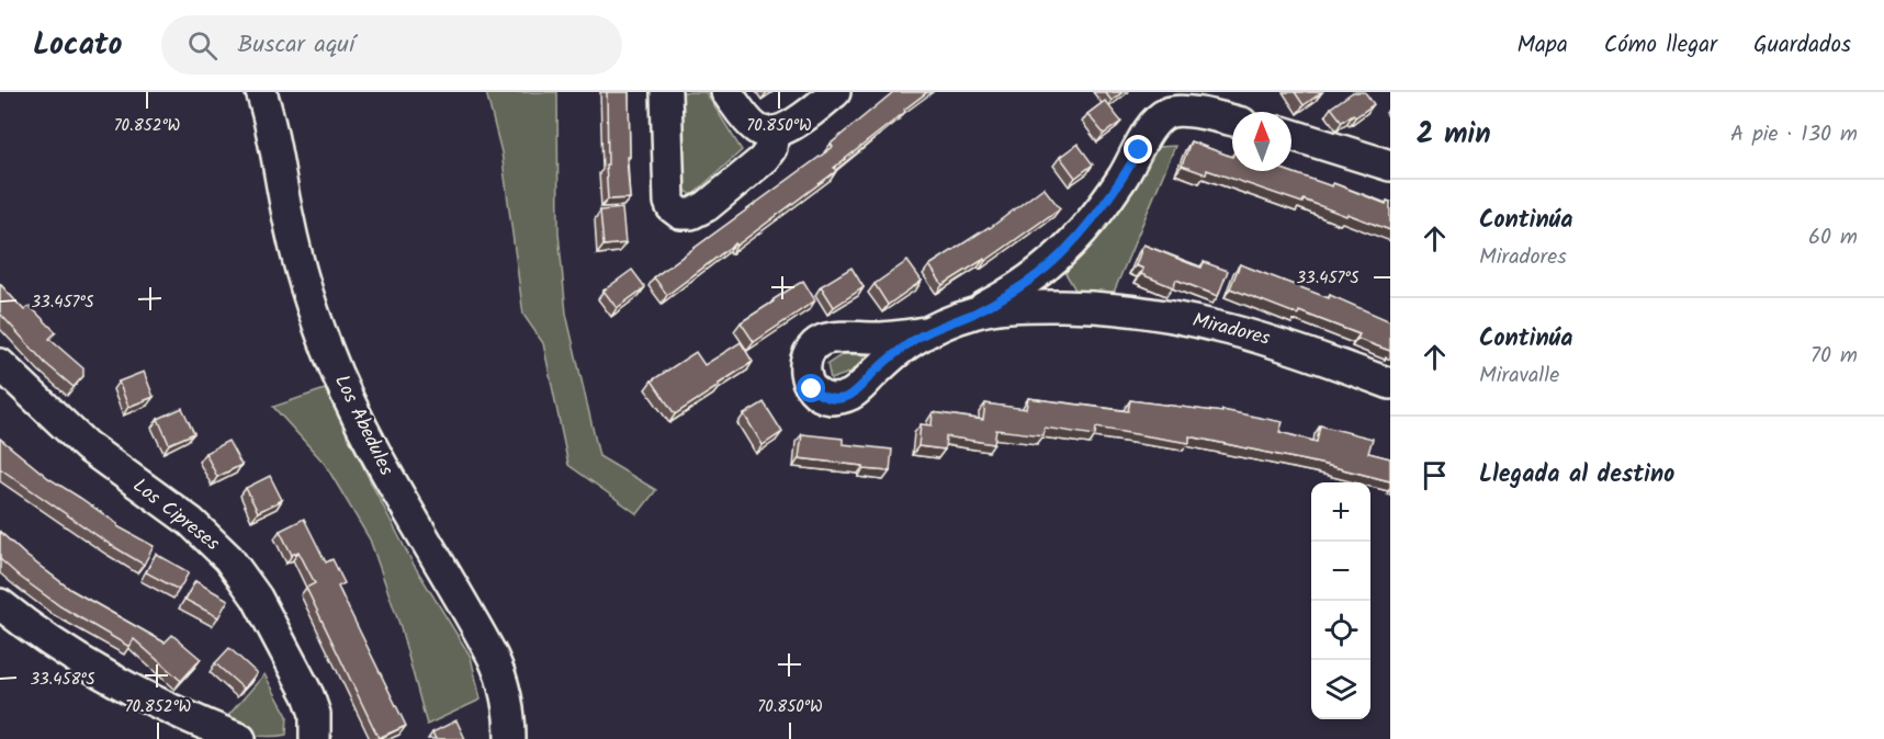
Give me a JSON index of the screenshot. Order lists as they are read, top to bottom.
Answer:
{
  "streets": {
    "street": ["Miradores", "Los Abedules", "Los Cipreses"]
  },
  "north": "top",
  "page": {
    "header": "Locato",
    "search": "Buscar aquí",
    "nav": ["Mapa", "Cómo llegar", "Guardados"],
    "heading": ["2 min", "A pie · 130 m"],
    "list": [
      ["Continúa", "Miradores", "60 m"],
      ["Continúa", "Miravalle", "70 m"],
      "Llegada al destino"
    ],
    "map_buttons": ["+", "−"]
  },
  "coordinates": [
    "70.852°W",
    "70.850°W",
    "33.457°S",
    "33.458°S"
  ]
}
